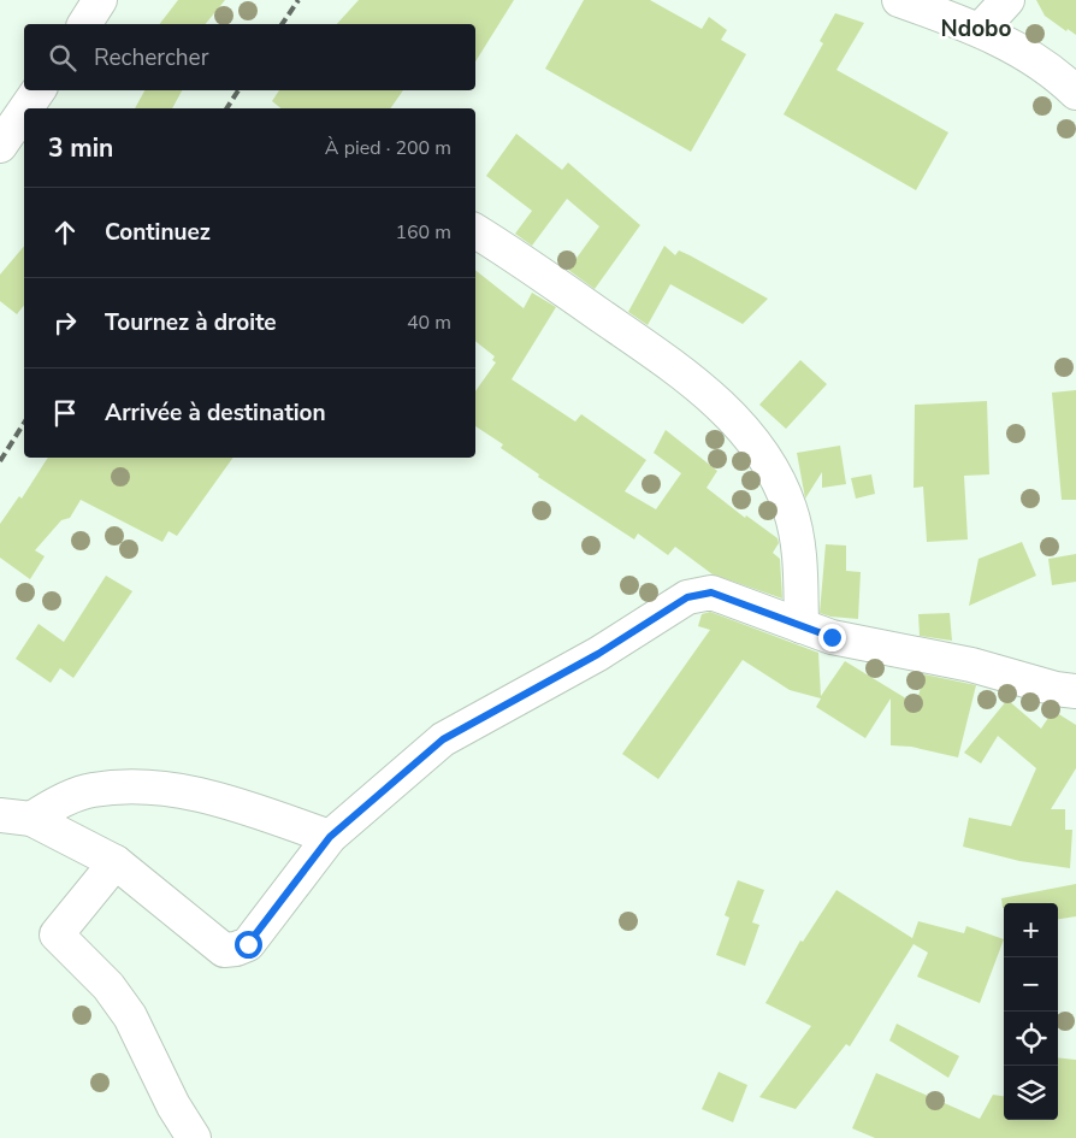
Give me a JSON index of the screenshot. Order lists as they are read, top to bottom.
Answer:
{
  "districts": ["Ndobo"],
  "page": {
    "search": "Rechercher",
    "heading": ["3 min", "À pied · 200 m"],
    "list": [
      ["Continuez", "160 m"],
      ["Tournez à droite", "40 m"],
      "Arrivée à destination"
    ],
    "map_buttons": ["+", "−"]
  }
}
